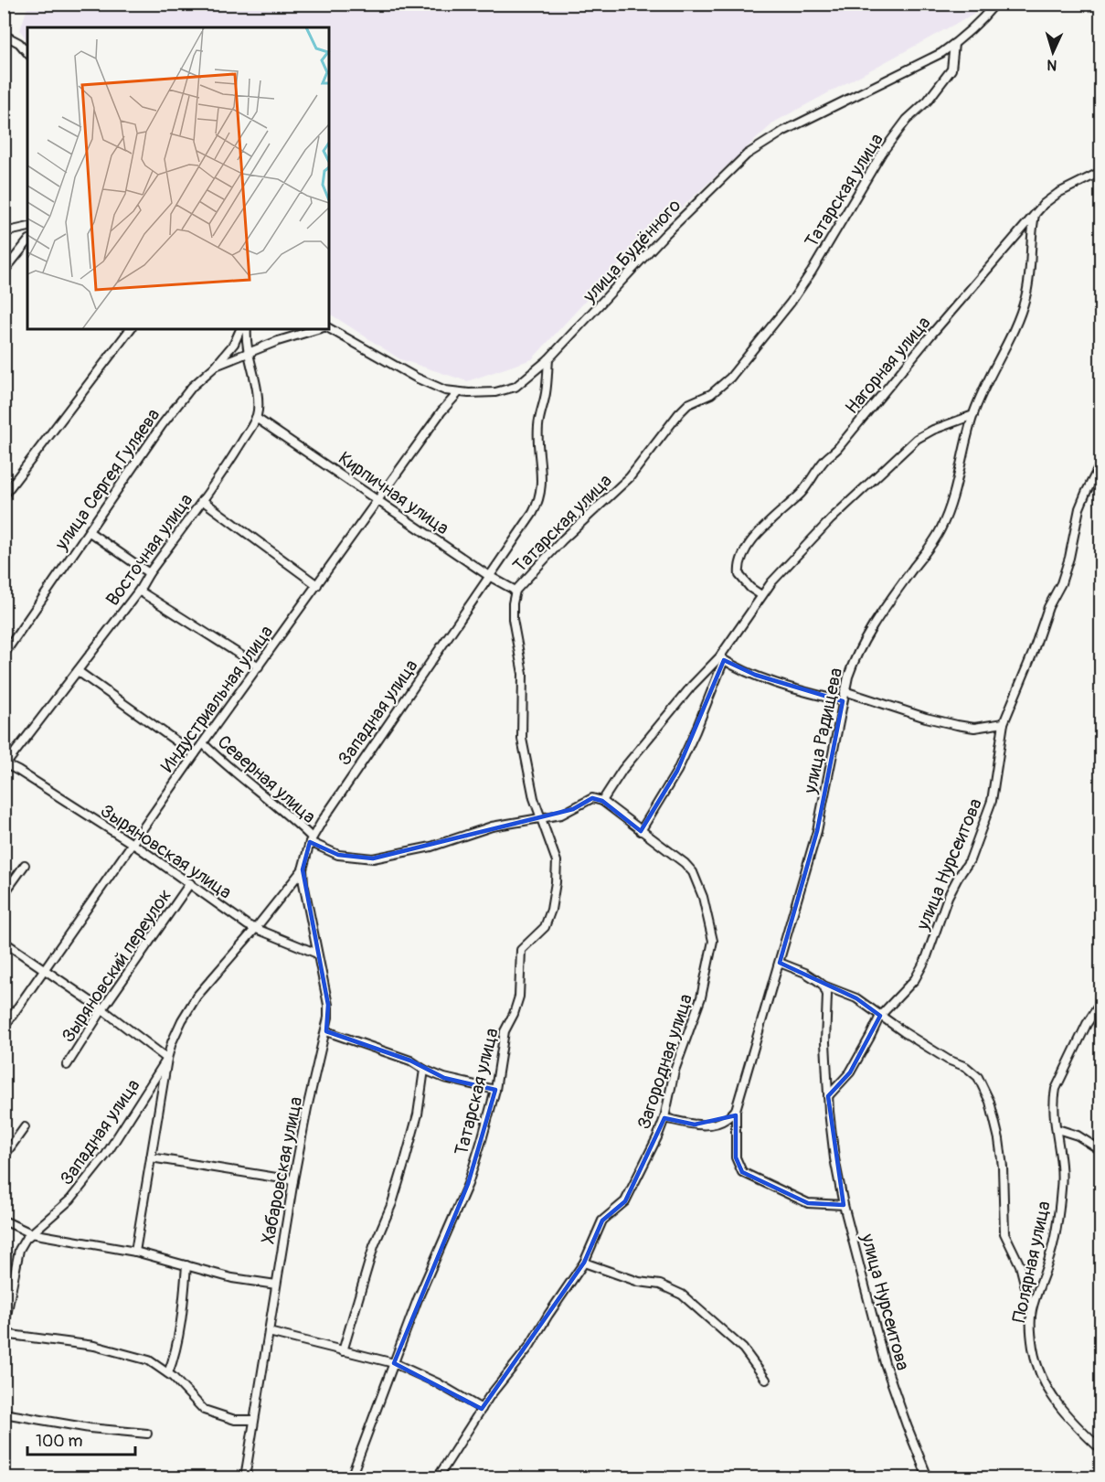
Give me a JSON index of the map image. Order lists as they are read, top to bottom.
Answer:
{
  "streets": {
    "street": [
      "Татарская улица",
      "улица Будённого",
      "Нагорная улица",
      "улица Сергея Гуляева",
      "Кирпичная улица",
      "Восточная улица",
      "Индустриальная улица",
      "Западная улица",
      "улица Радищева",
      "Северная улица",
      "Зыряновская улица",
      "улица Нурсеитова",
      "Зыряновский переулок",
      "Загородная улица",
      "Хабаровская улица",
      "Полярная улица"
    ]
  },
  "crossings": [
    ["Татарская улица", "улица Будённого"],
    ["Татарская улица", "Кирпичная улица"],
    ["Татарская улица", "Северная улица"],
    ["улица Будённого", "Индустриальная улица"],
    ["улица Будённого", "Западная улица"],
    ["Нагорная улица", "улица Радищева"],
    ["Кирпичная улица", "Восточная улица"],
    ["Кирпичная улица", "Индустриальная улица"],
    ["Кирпичная улица", "Западная улица"],
    ["Восточная улица", "Северная улица"],
    ["Восточная улица", "Зыряновская улица"],
    ["Индустриальная улица", "Северная улица"],
    ["Индустриальная улица", "Зыряновская улица"],
    ["Западная улица", "Северная улица"],
    ["Западная улица", "Зыряновская улица"],
    ["Западная улица", "Хабаровская улица"],
    ["улица Радищева", "улица Нурсеитова"],
    ["Северная улица", "Загородная улица"],
    ["Зыряновская улица", "Зыряновский переулок"],
    ["Зыряновская улица", "Хабаровская улица"]
  ],
  "scale_bar": "100 m",
  "north": "bottom"
}
